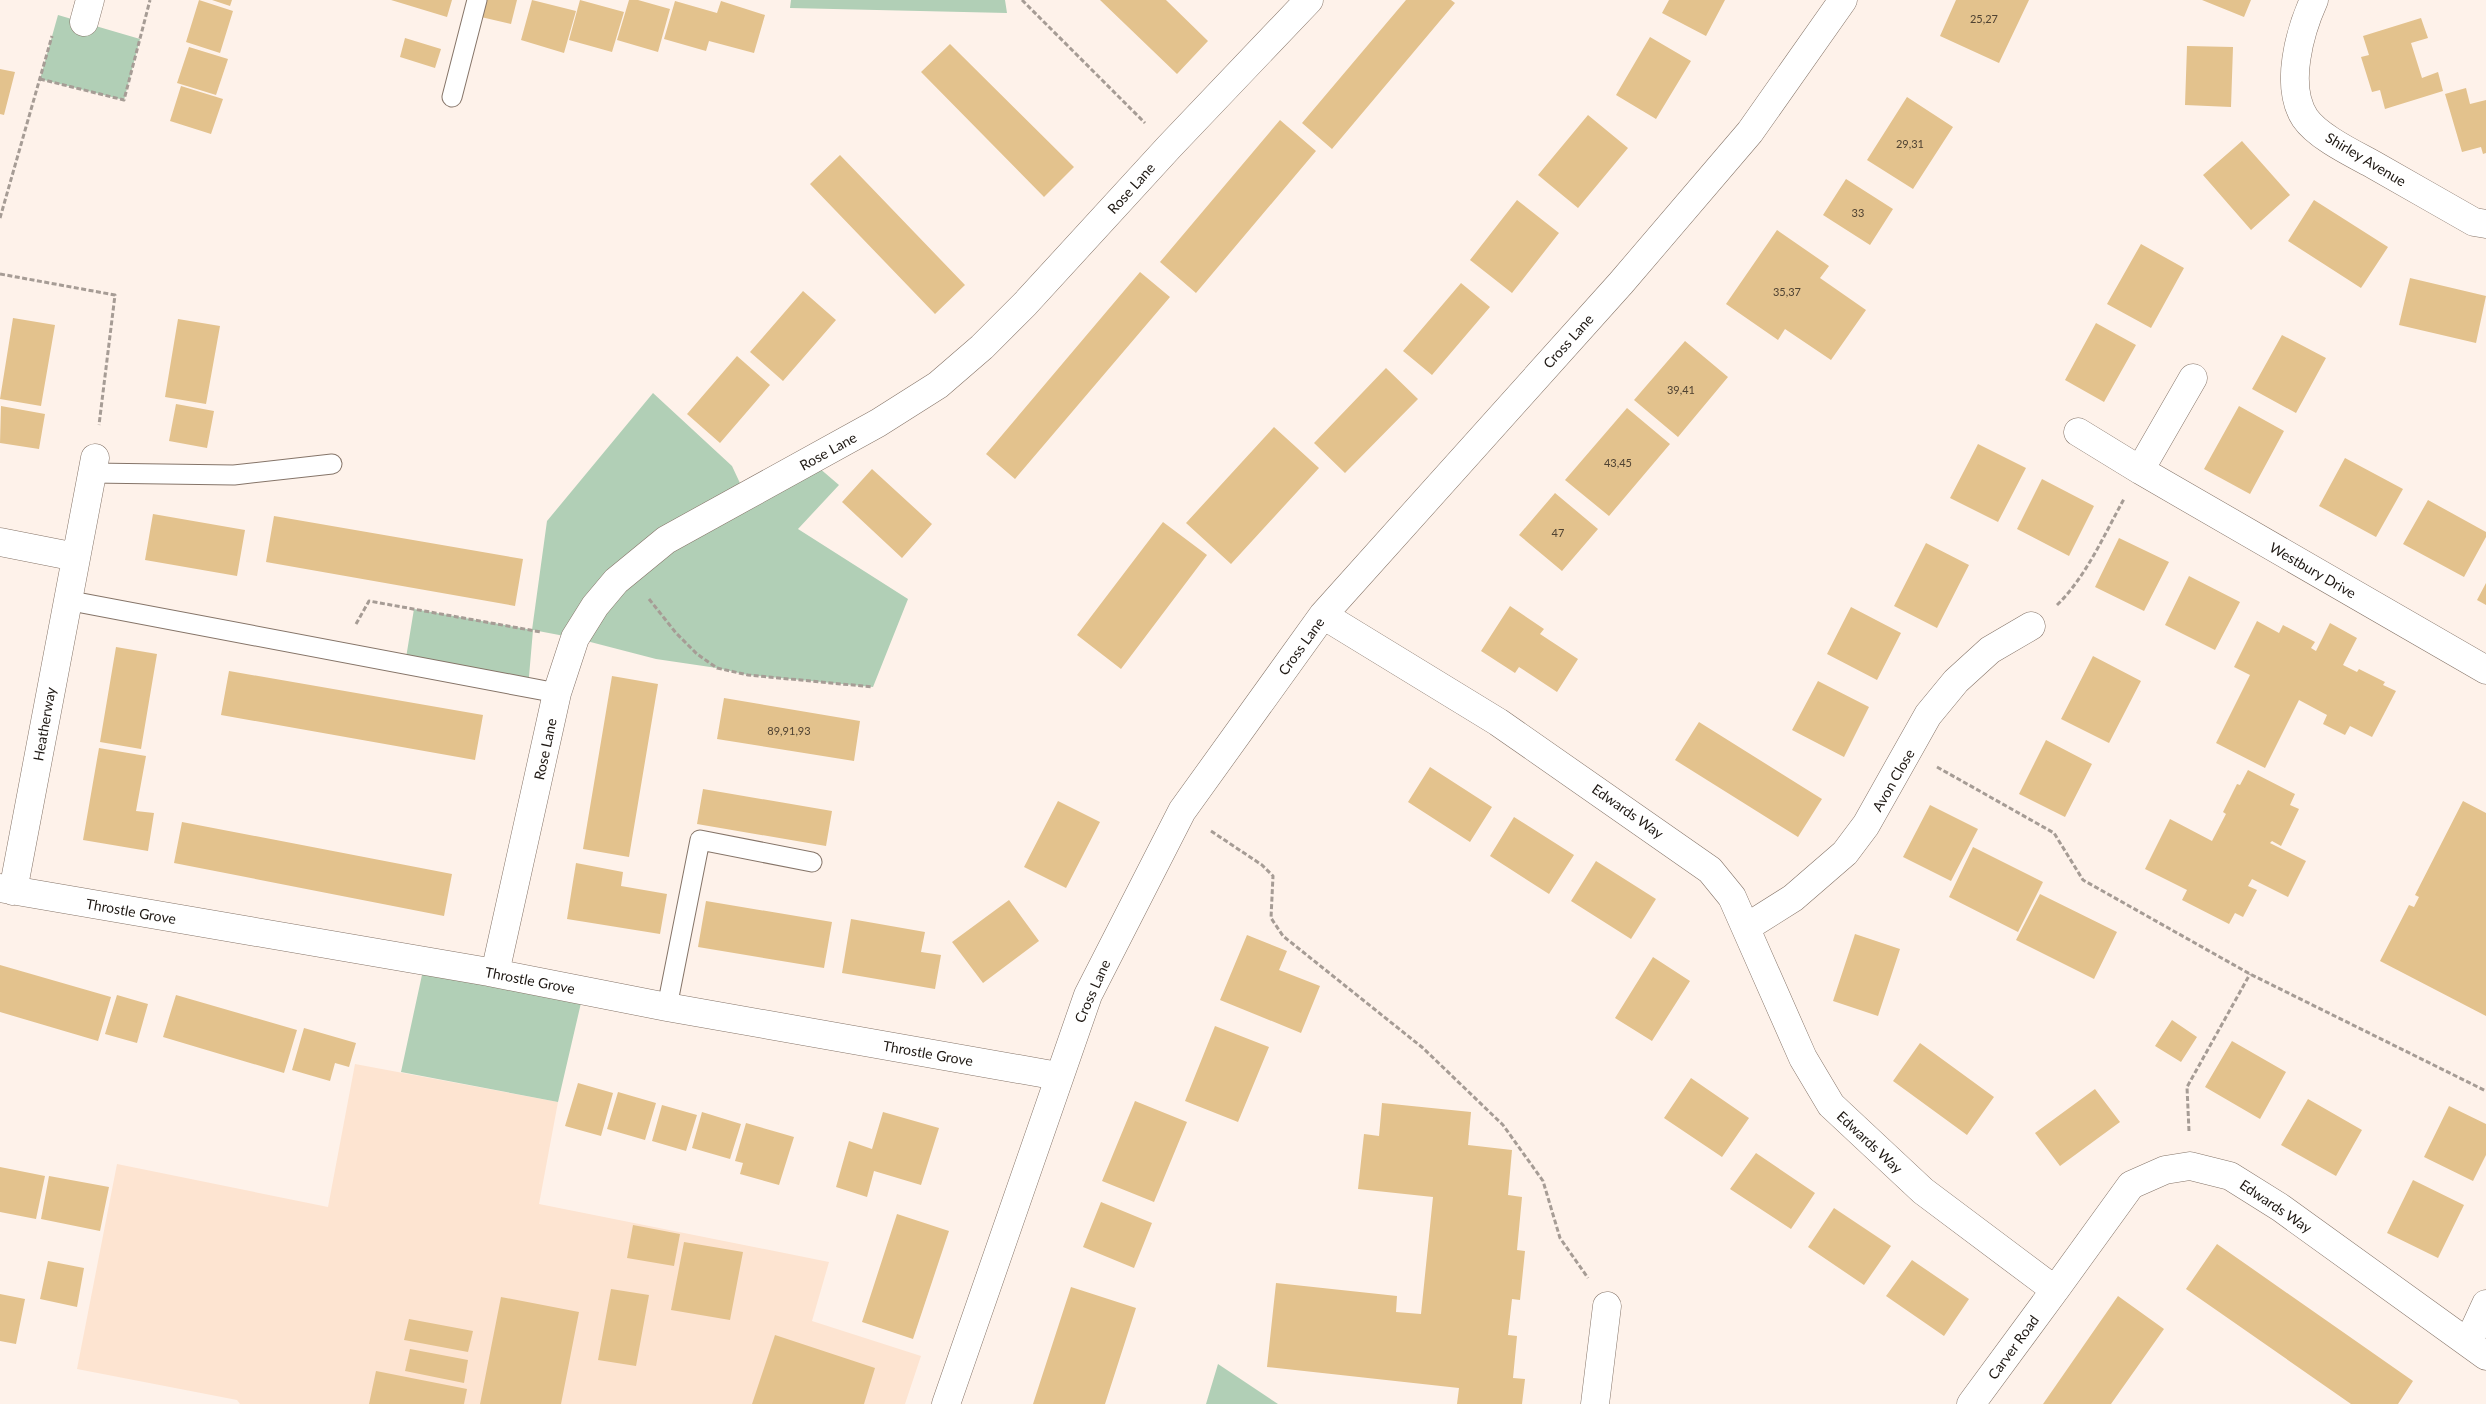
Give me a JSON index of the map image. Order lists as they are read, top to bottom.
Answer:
{
  "streets": {
    "street": [
      "Shirley Avenue",
      "Rose Lane",
      "Cross Lane",
      "Westbury Drive",
      "Heatherway",
      "Avon Close",
      "Edwards Way",
      "Throstle Grove",
      "Carver Road"
    ]
  },
  "crossings": [
    ["Rose Lane", "Throstle Grove"],
    ["Cross Lane", "Edwards Way"],
    ["Cross Lane", "Throstle Grove"],
    ["Heatherway", "Throstle Grove"],
    ["Avon Close", "Edwards Way"],
    ["Edwards Way", "Carver Road"]
  ],
  "house_numbers": [
    "25,27",
    "29,31",
    "33",
    "35,37",
    "39,41",
    "43,45",
    "47",
    "89,91,93"
  ]
}
